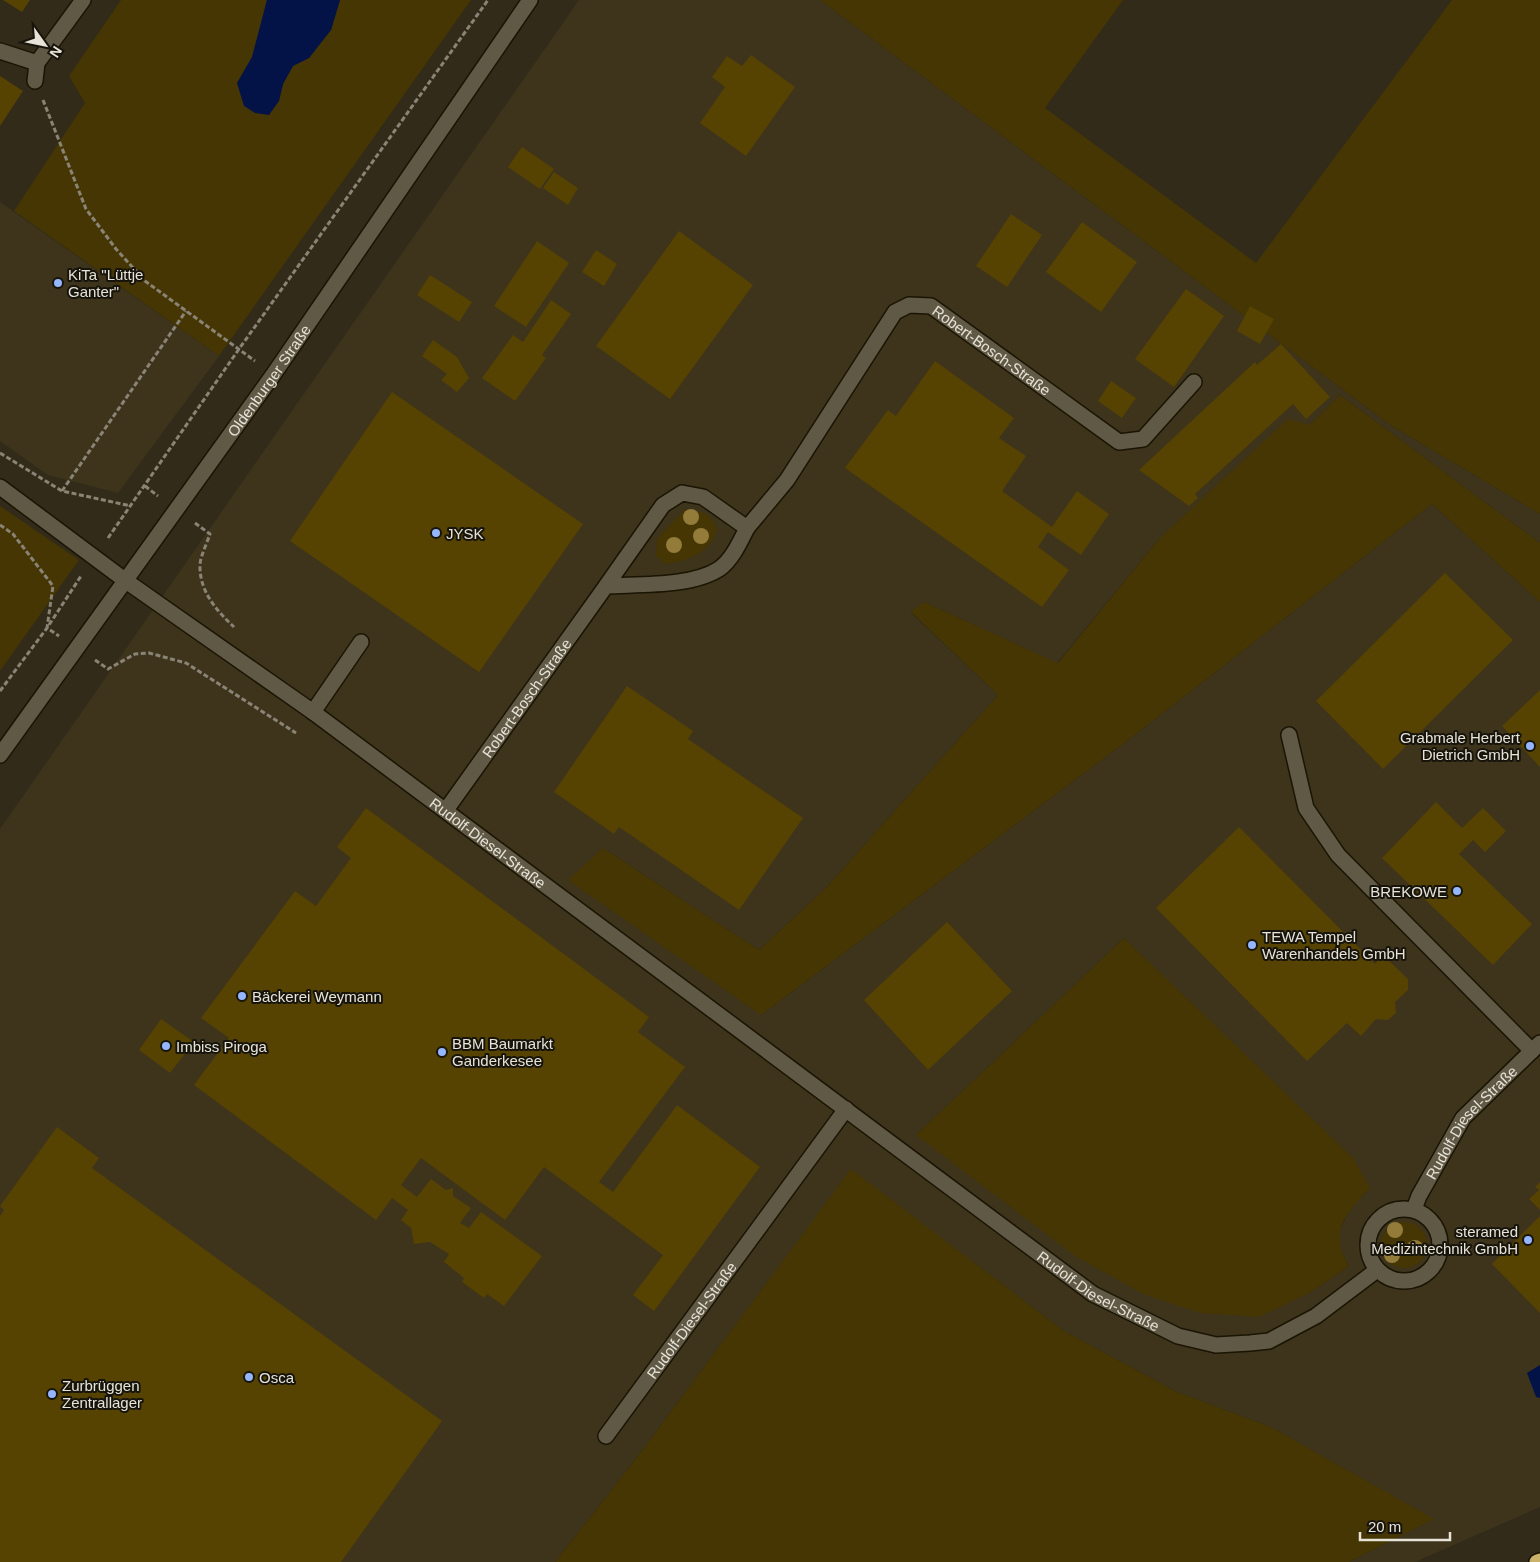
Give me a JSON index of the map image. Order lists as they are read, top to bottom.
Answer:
{
  "streets": {
    "street": ["Robert-Bosch-Straße", "Oldenburger Straße", "Rudolf-Diesel-Straße"]
  },
  "crossings": [
    ["Robert-Bosch-Straße", "Rudolf-Diesel-Straße"],
    ["Oldenburger Straße", "Rudolf-Diesel-Straße"]
  ],
  "places": [
    "KiTa \"Lüttje Ganter\"",
    "JYSK",
    "Grabmale Herbert Dietrich GmbH",
    "BREKOWE",
    "TEWA Tempel Warenhandels GmbH",
    "Bäckerei Weymann",
    "Imbiss Piroga",
    "BBM Baumarkt Ganderkesee",
    "steramed Medizintechnik GmbH",
    "Osca",
    "Zurbrüggen Zentrallager"
  ],
  "scale_bar": "20 m",
  "north": "bottom right"
}
